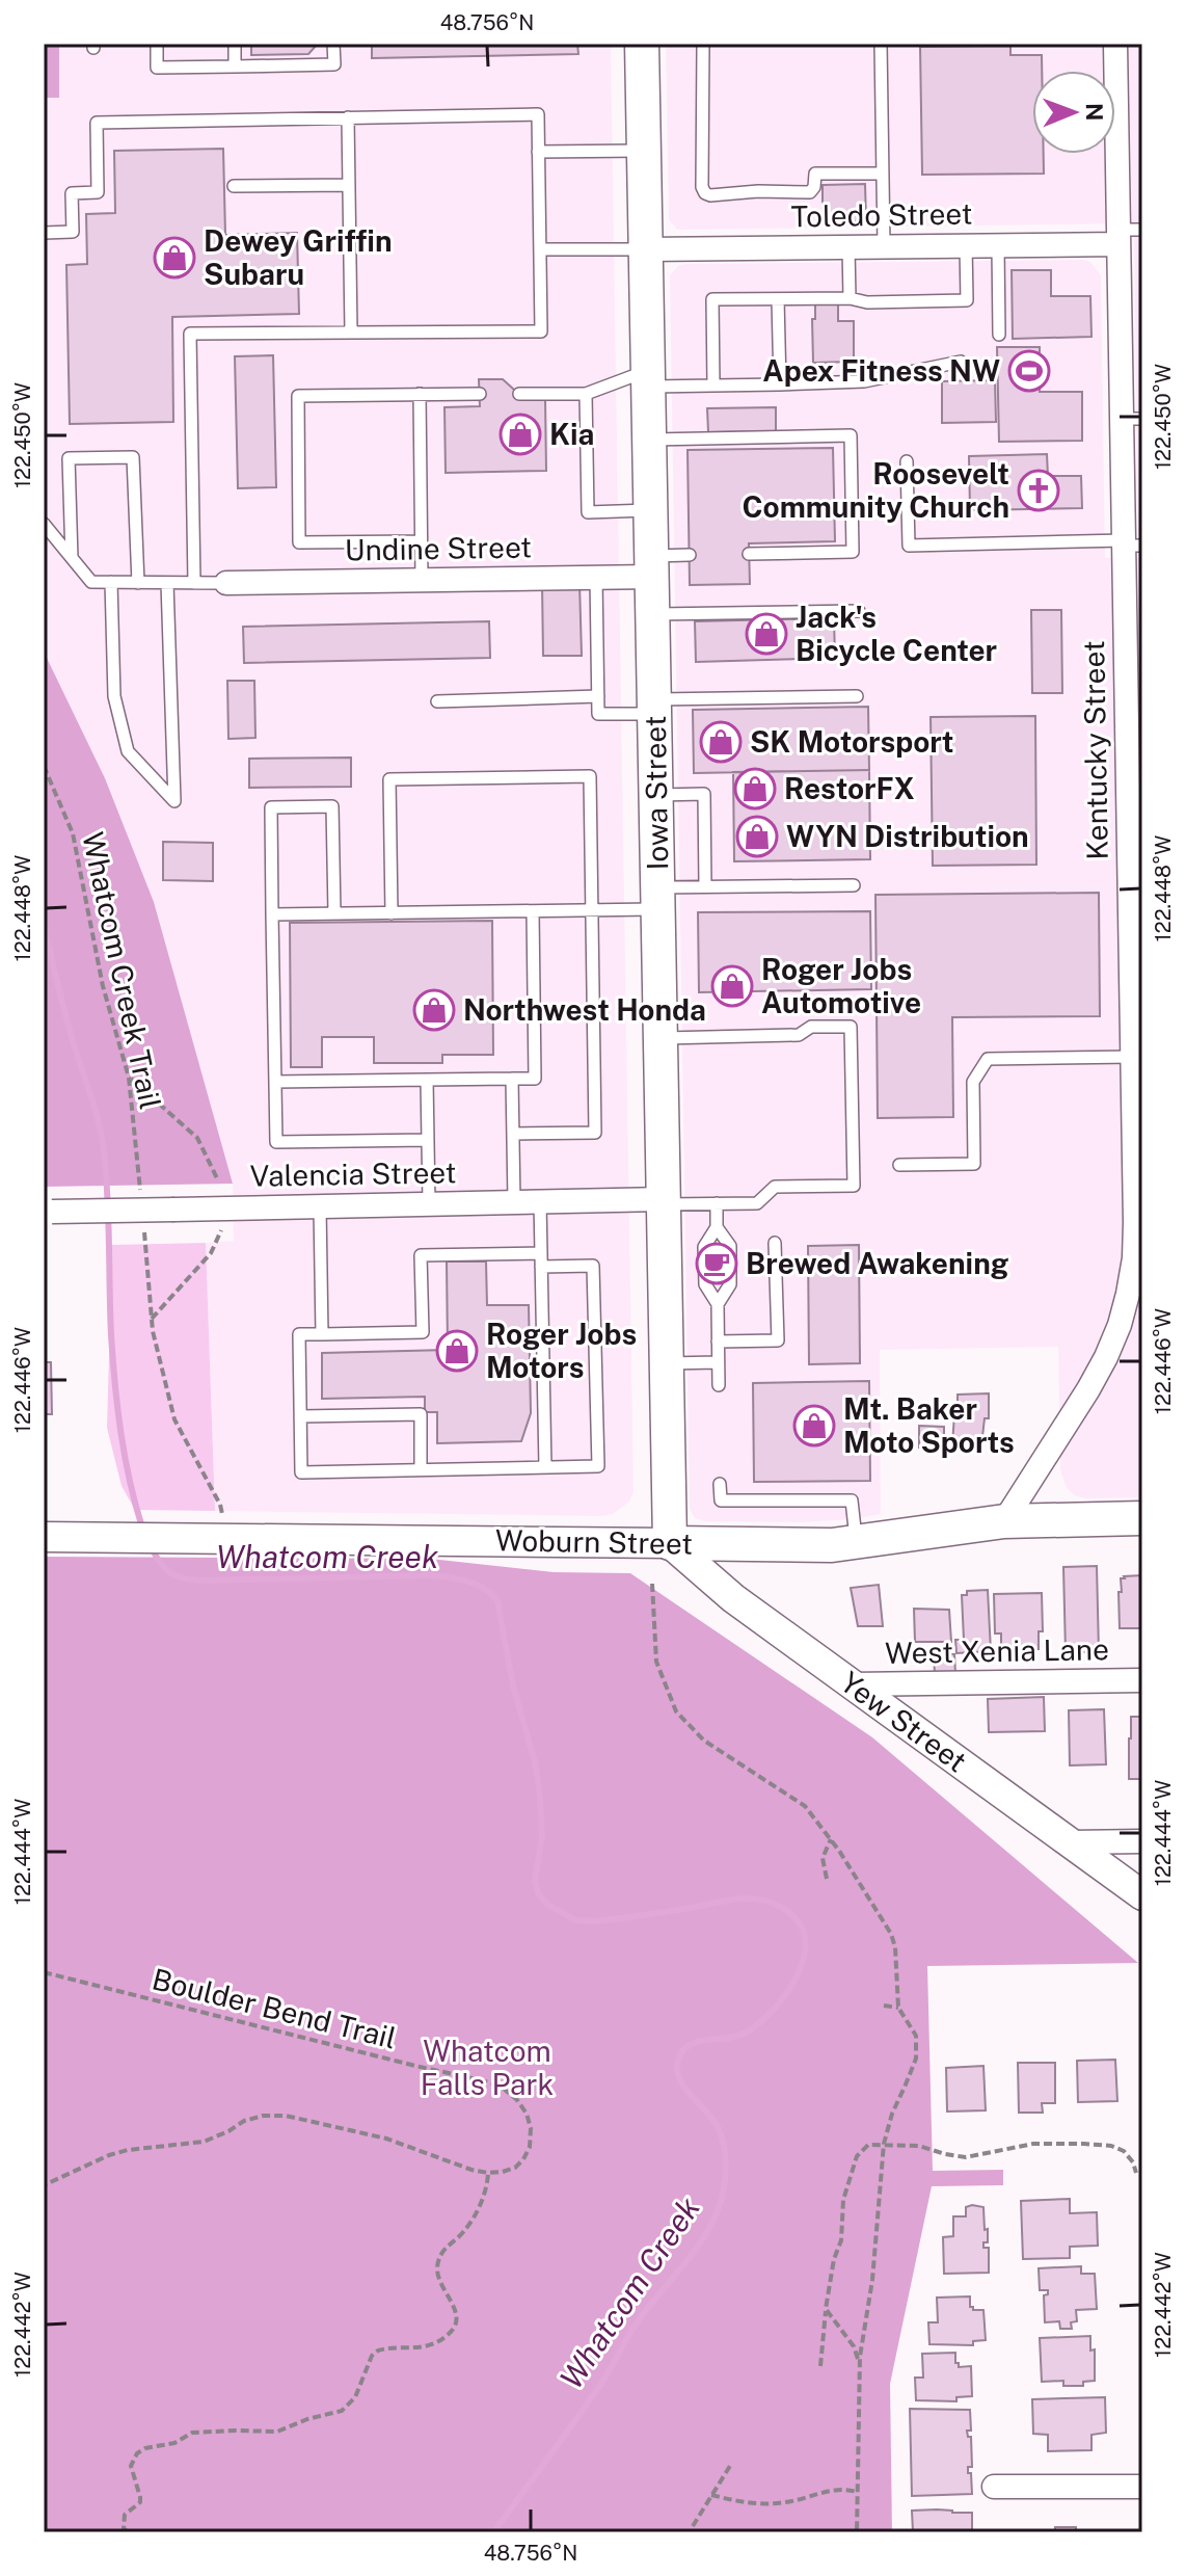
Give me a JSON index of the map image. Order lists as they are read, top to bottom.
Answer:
{
  "streets": {
    "main road": ["Iowa Street", "Woburn Street"],
    "street": [
      "Toledo Street",
      "Undine Street",
      "Kentucky Street",
      "Valencia Street",
      "West Xenia Lane",
      "Yew Street"
    ],
    "path": ["Whatcom Creek Trail", "Boulder Bend Trail"]
  },
  "crossings": [
    ["Toledo Street", "Kentucky Street"],
    ["Toledo Street", "Iowa Street"],
    ["Undine Street", "Iowa Street"],
    ["Kentucky Street", "Woburn Street"],
    ["Iowa Street", "Valencia Street"],
    ["Iowa Street", "Woburn Street"],
    ["Iowa Street", "Yew Street"],
    ["Woburn Street", "Yew Street"],
    ["West Xenia Lane", "Yew Street"]
  ],
  "water": ["Whatcom Creek"],
  "parks": ["Whatcom Falls Park"],
  "places": {
    "shop": [
      "Dewey Griffin Subaru",
      "Kia",
      "Jack's Bicycle Center",
      "SK Motorsport",
      "RestorFX",
      "WYN Distribution",
      "Roger Jobs Automotive",
      "Northwest Honda",
      "Roger Jobs Motors",
      "Mt. Baker Moto Sports"
    ],
    "sports": ["Apex Fitness NW"],
    "church": ["Roosevelt Community Church"],
    "cafe": ["Brewed Awakening"]
  },
  "north": "right",
  "coordinates": [
    "48.756°N",
    "122.450°W",
    "122.448°W",
    "122.446°W",
    "122.444°W",
    "122.442°W"
  ]
}
